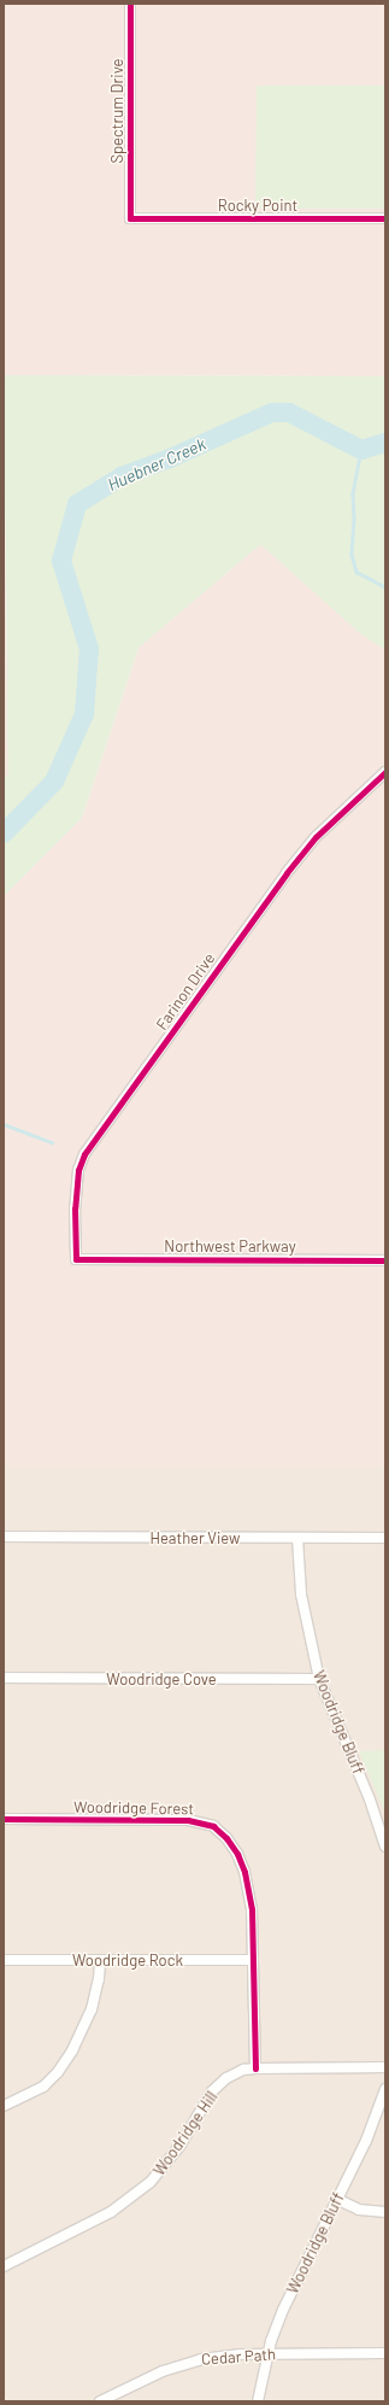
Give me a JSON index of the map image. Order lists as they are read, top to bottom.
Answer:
{
  "streets": {
    "street": [
      "Spectrum Drive",
      "Rocky Point",
      "Farinon Drive",
      "Northwest Parkway",
      "Heather View",
      "Woodridge Cove",
      "Woodridge Bluff",
      "Woodridge Forest",
      "Woodridge Rock",
      "Woodridge Hill",
      "Cedar Path"
    ]
  },
  "crossings": [
    ["Spectrum Drive", "Rocky Point"],
    ["Farinon Drive", "Northwest Parkway"],
    ["Heather View", "Woodridge Bluff"],
    ["Woodridge Cove", "Woodridge Bluff"],
    ["Woodridge Bluff", "Cedar Path"],
    ["Woodridge Forest", "Woodridge Rock"],
    ["Woodridge Forest", "Woodridge Hill"]
  ],
  "water": ["Huebner Creek"]
}
